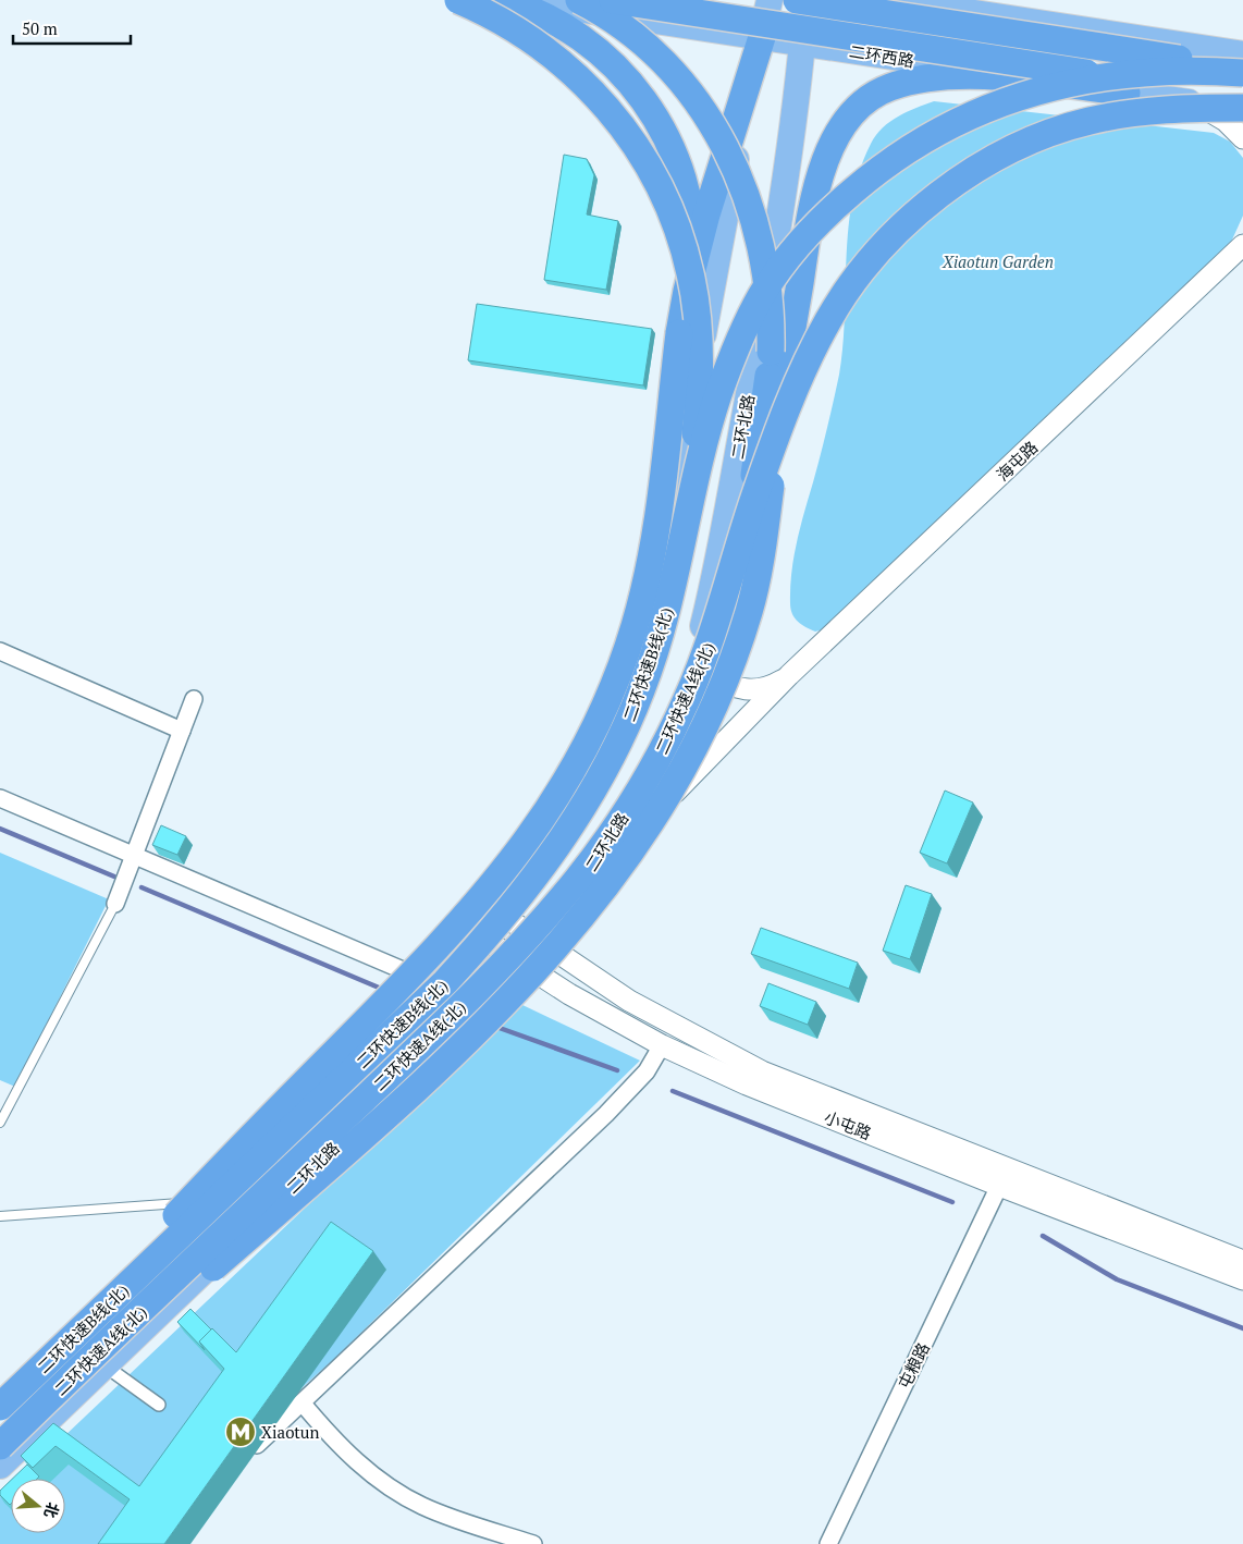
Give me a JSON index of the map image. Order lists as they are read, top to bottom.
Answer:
{
  "streets": {
    "highway": ["二环快速B线(北)", "二环快速A线(北)"],
    "main road": ["二环西路", "二环北路"],
    "street": ["海屯路", "小屯路", "屯粮路"]
  },
  "crossings": [
    ["二环西路", "二环北路"],
    ["二环北路", "小屯路"],
    ["小屯路", "屯粮路"]
  ],
  "parks": ["Xiaotun Garden"],
  "places": {
    "metro station": ["Xiaotun"]
  },
  "scale_bar": "50 m",
  "north": "right"
}
